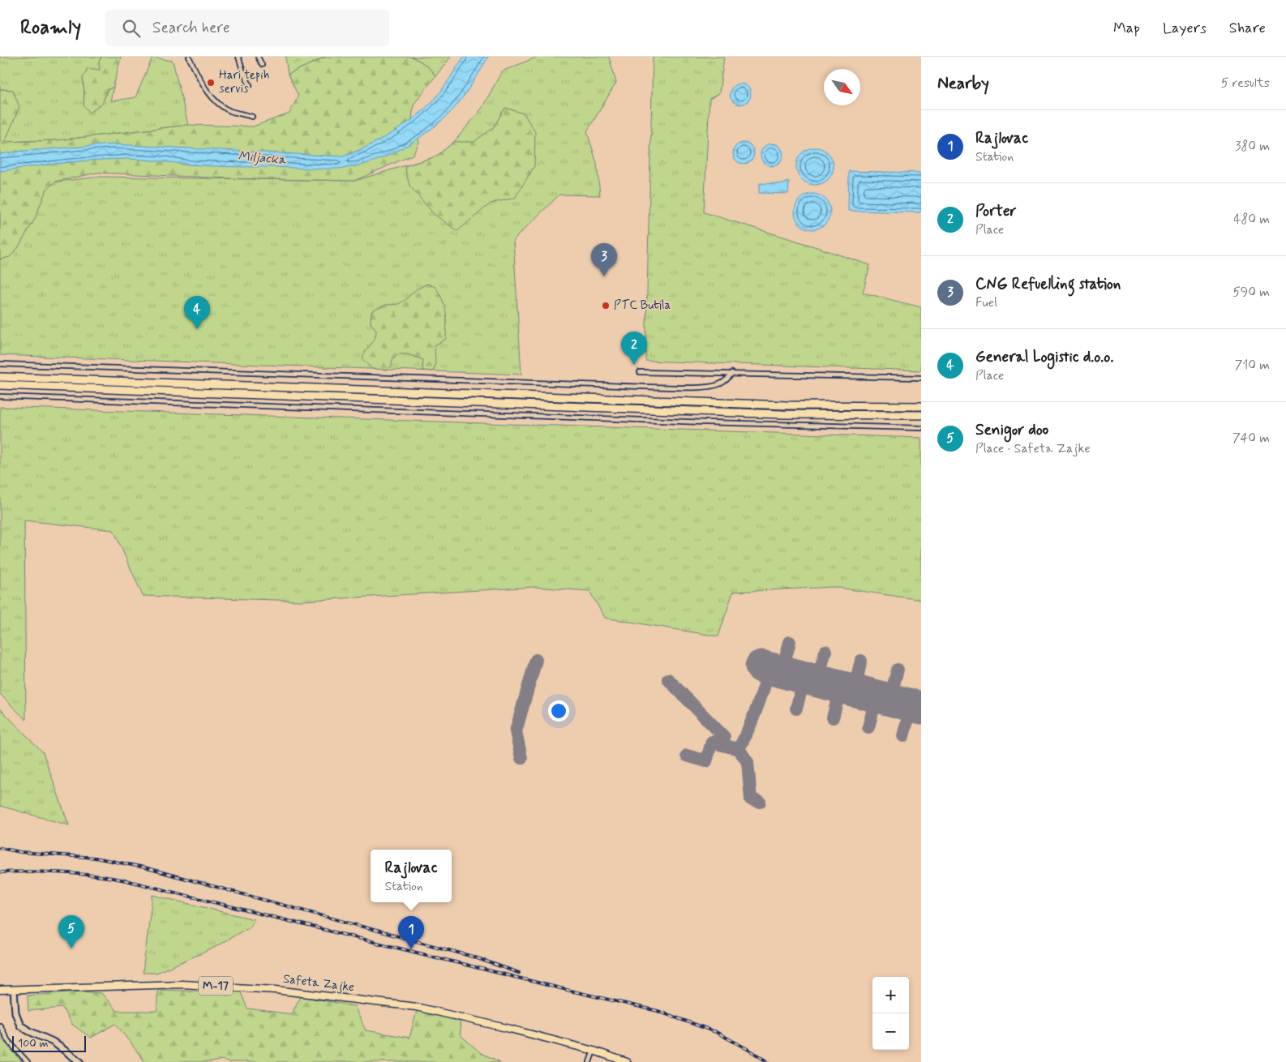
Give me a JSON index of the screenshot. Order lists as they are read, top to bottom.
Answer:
{
  "streets": {
    "main road": ["Safeta Zajke", "M-17"]
  },
  "water": ["Miljacka"],
  "places": ["Hari tepih servis", "PTC Butila"],
  "scale_bar": "100 m",
  "north": "bottom right",
  "page": {
    "header": "Roamly",
    "search": "Search here",
    "nav": ["Map", "Layers", "Share"],
    "heading": ["Nearby", "5 results"],
    "list": [
      {
        "mark": "1",
        "name": "Rajlovac",
        "note": "Station",
        "value": "380 m"
      },
      {
        "mark": "2",
        "name": "Porter",
        "note": "Place",
        "value": "480 m"
      },
      {
        "mark": "3",
        "name": "CNG Refuelling station",
        "note": "Fuel",
        "value": "590 m"
      },
      {
        "mark": "4",
        "name": "General Logistic d.o.o.",
        "note": "Place",
        "value": "710 m"
      },
      {
        "mark": "5",
        "name": "Senigor doo",
        "note": "Place · Safeta Zajke",
        "value": "740 m"
      }
    ],
    "pins": [
      "3",
      "4",
      "2",
      "5",
      "1"
    ],
    "popup": ["Rajlovac", "Station"],
    "map_buttons": ["+", "−"],
    "scale": "100 m"
  }
}
